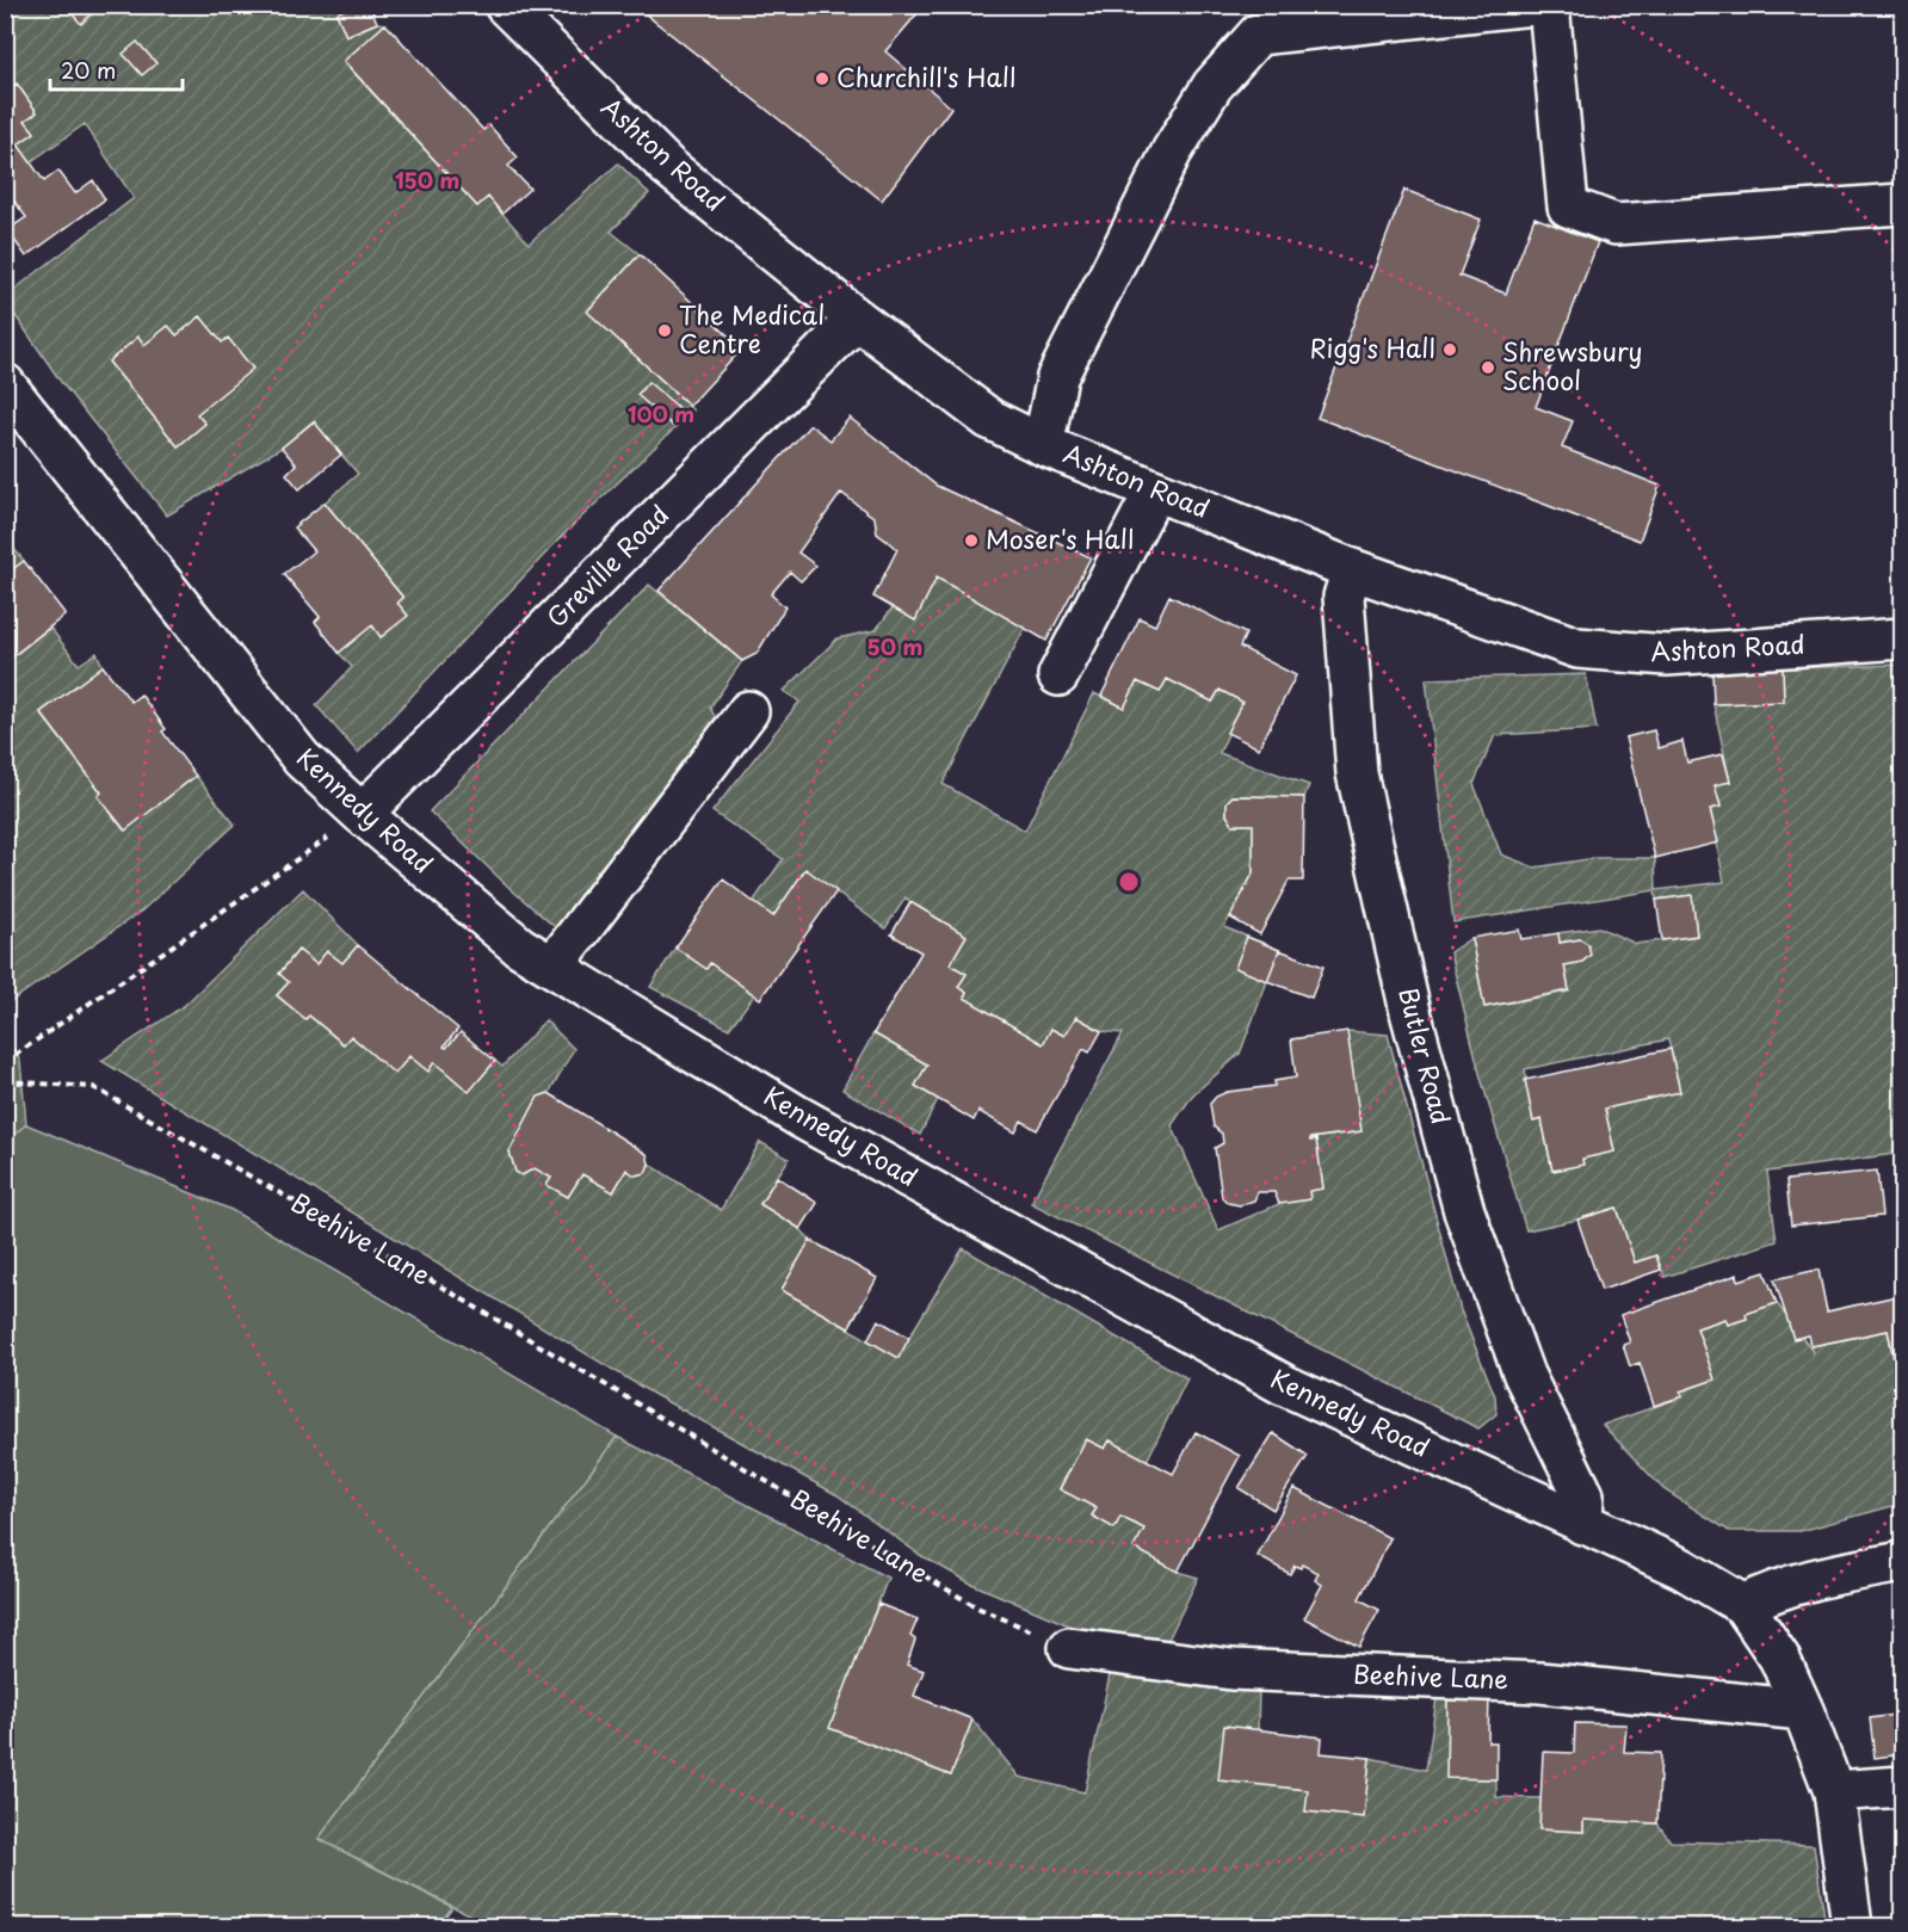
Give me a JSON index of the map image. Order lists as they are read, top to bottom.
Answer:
{
  "streets": {
    "street": [
      "Ashton Road",
      "Greville Road",
      "Kennedy Road",
      "Butler Road",
      "Beehive Lane"
    ]
  },
  "crossings": [
    ["Ashton Road", "Greville Road"],
    ["Ashton Road", "Butler Road"],
    ["Greville Road", "Kennedy Road"],
    ["Kennedy Road", "Butler Road"],
    ["Kennedy Road", "Beehive Lane"]
  ],
  "places": [
    "Churchill's Hall",
    "The Medical Centre",
    "Rigg's Hall",
    "Shrewsbury School",
    "Moser's Hall"
  ],
  "scale_bar": "20 m",
  "rings": ["150 m", "100 m", "50 m"]
}
